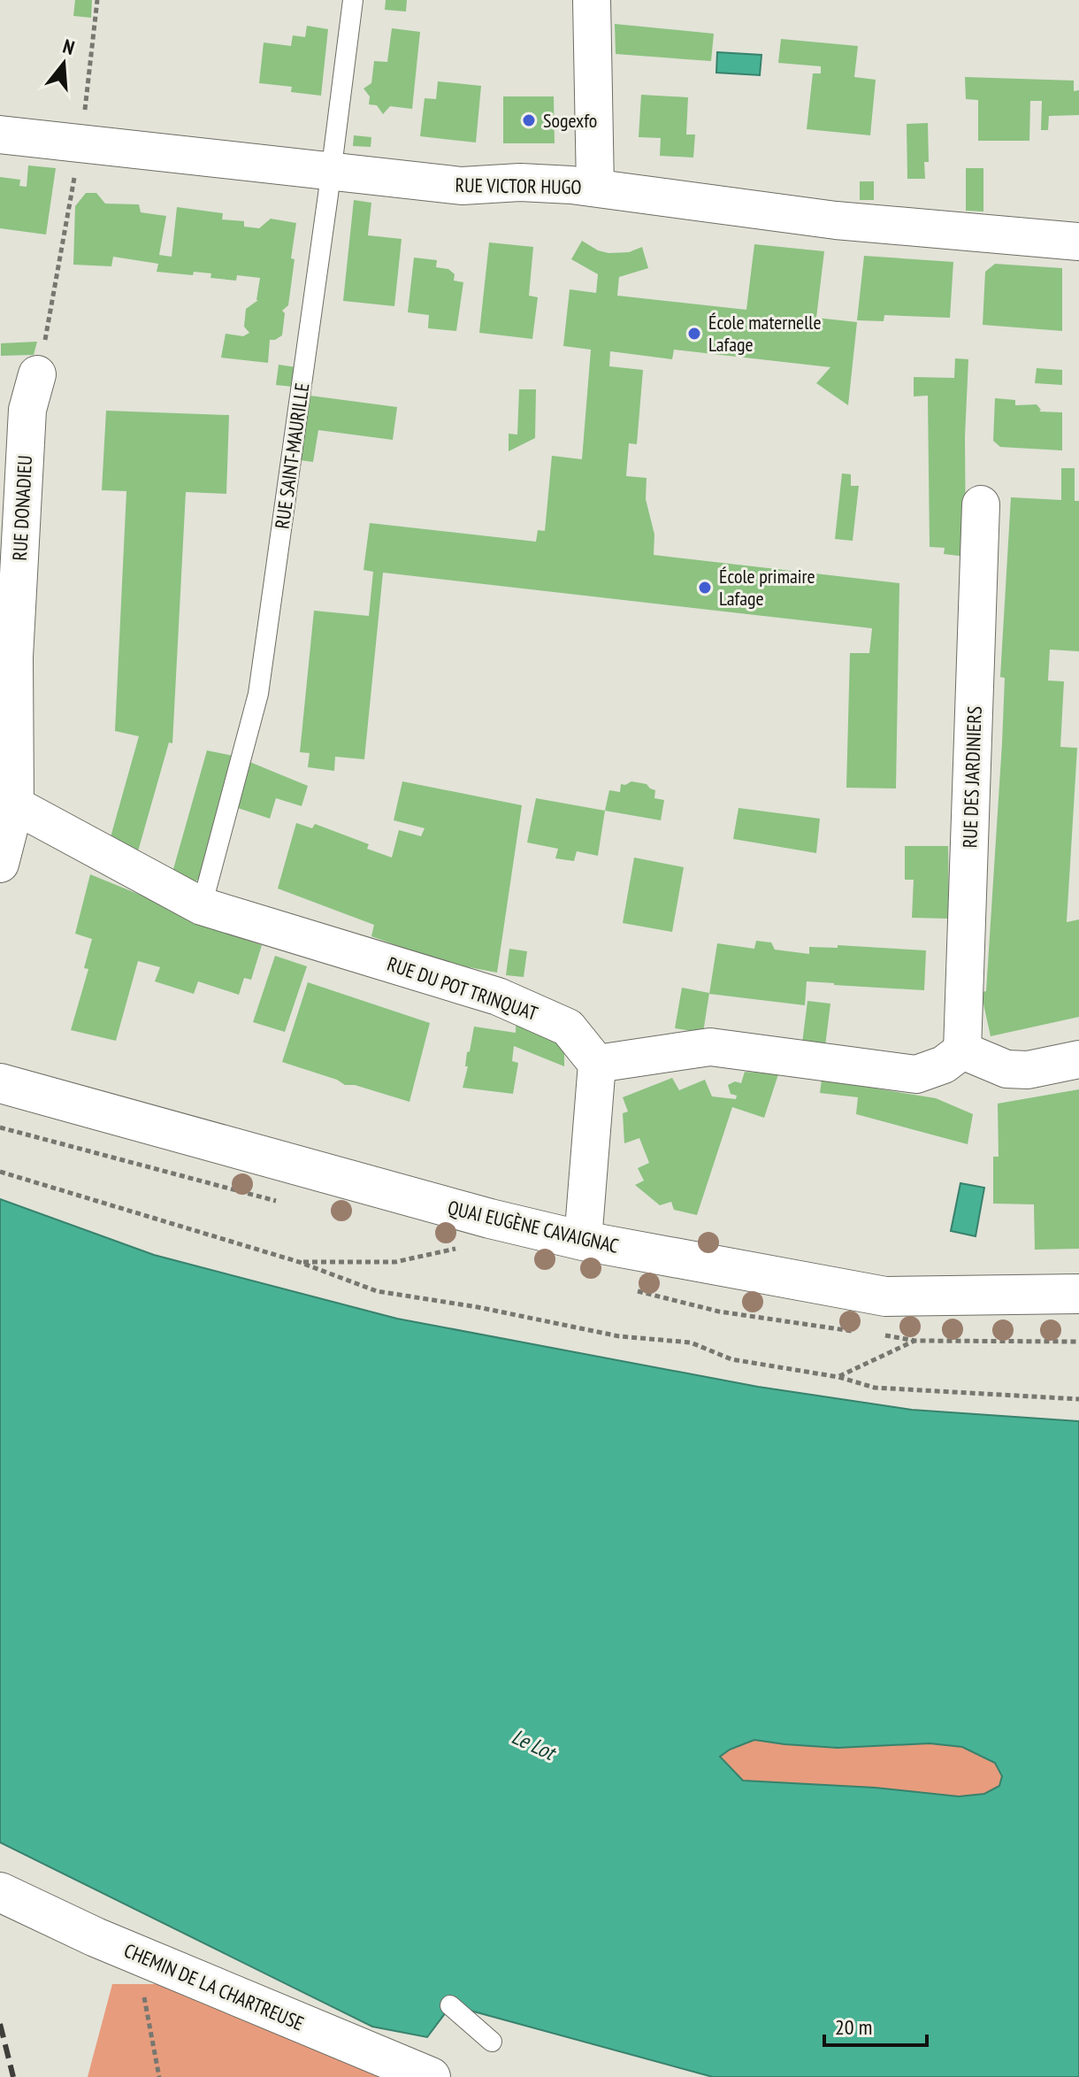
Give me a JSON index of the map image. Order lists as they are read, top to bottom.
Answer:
{
  "streets": {
    "street": [
      "RUE VICTOR HUGO",
      "RUE DONADIEU",
      "RUE DES JARDINIERS",
      "RUE DU POT TRINQUAT",
      "QUAI EUGÈNE CAVAIGNAC",
      "CHEMIN DE LA CHARTREUSE"
    ],
    "lane": ["RUE SAINT-MAURILLE"]
  },
  "crossings": [
    ["RUE VICTOR HUGO", "RUE SAINT-MAURILLE"],
    ["RUE SAINT-MAURILLE", "RUE DU POT TRINQUAT"],
    ["RUE DONADIEU", "RUE DU POT TRINQUAT"]
  ],
  "water": ["Le Lot"],
  "places": ["Sogexfo", "École maternelle Lafage", "École primaire Lafage"],
  "scale_bar": "20 m",
  "north": "top"
}
